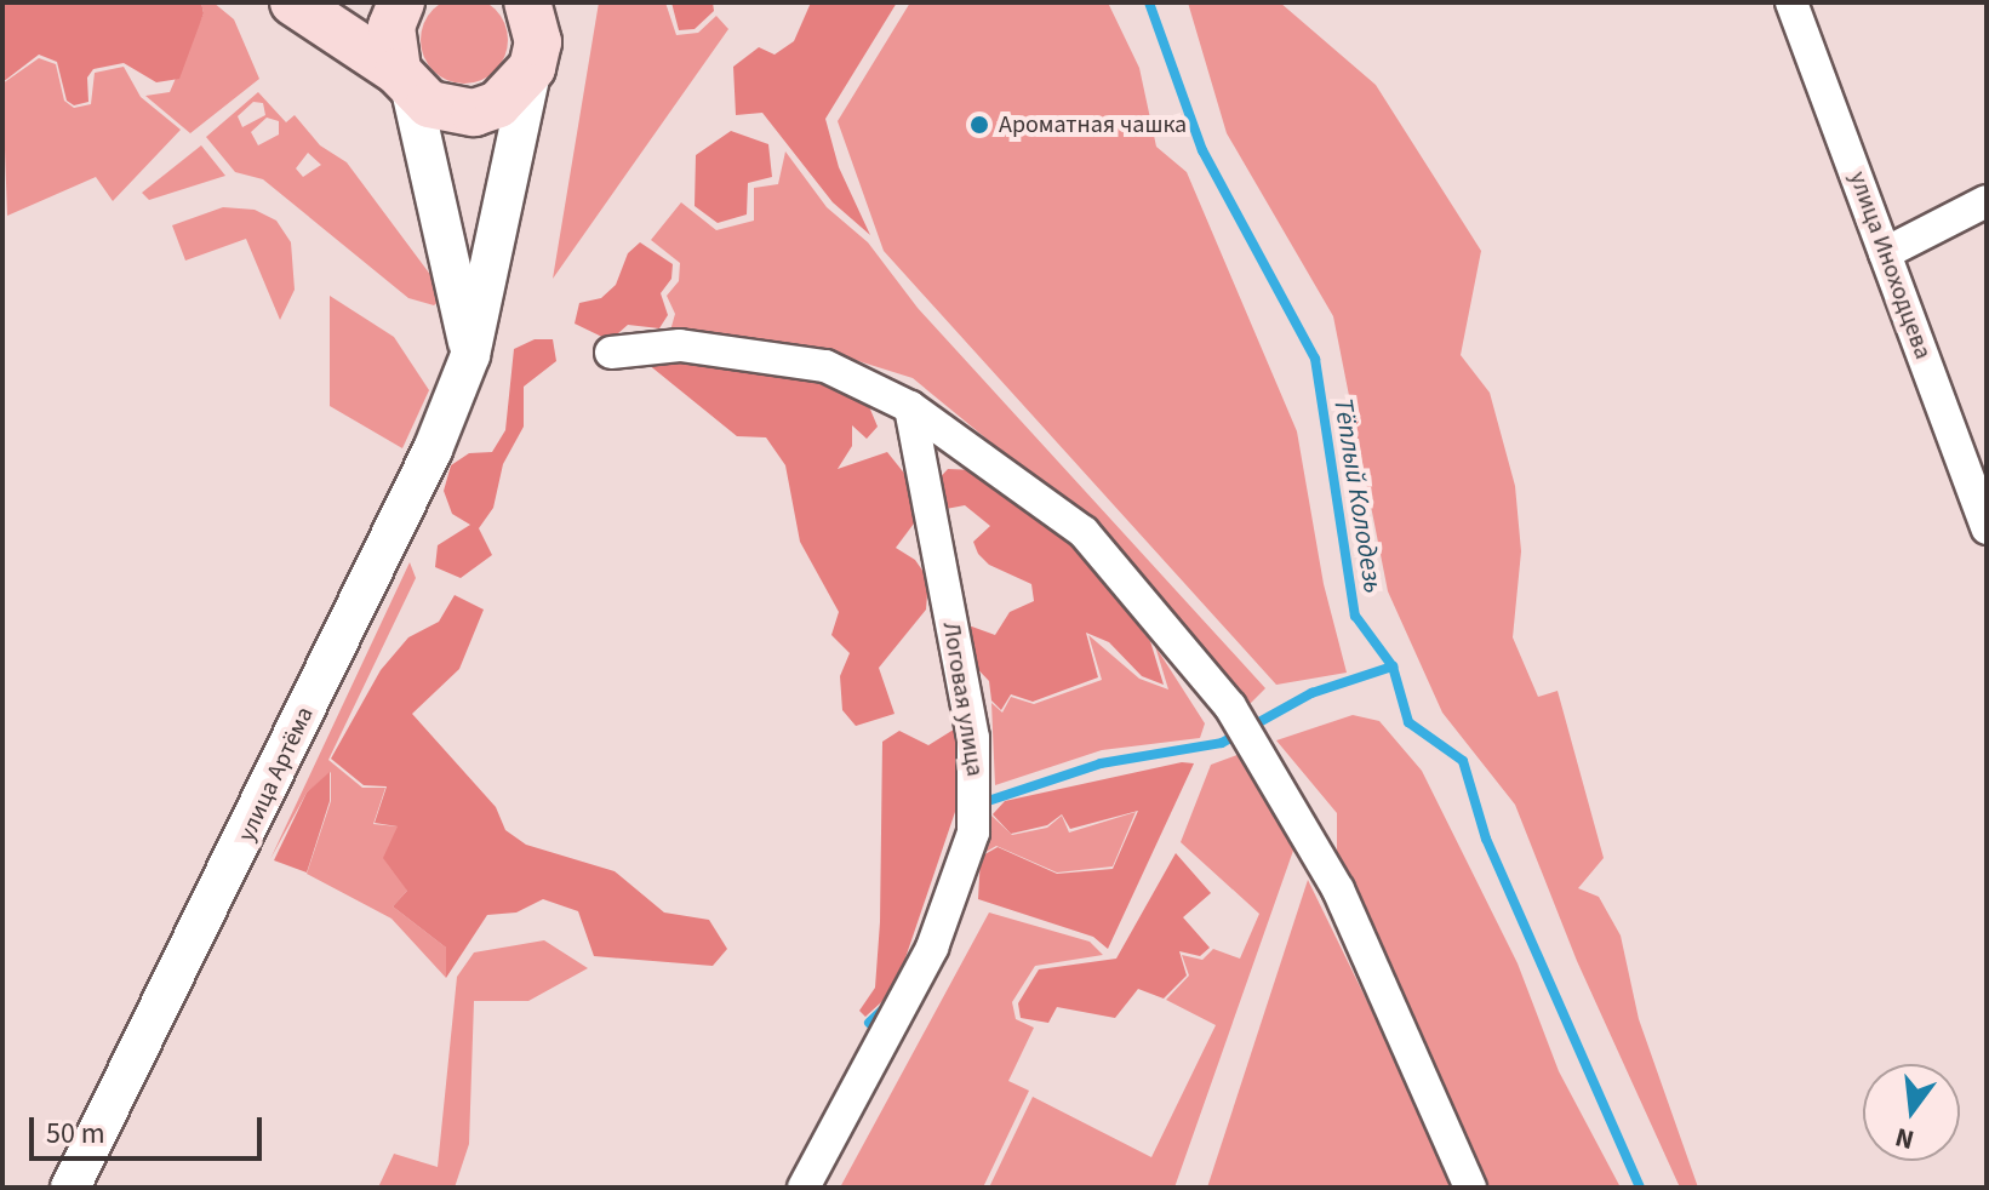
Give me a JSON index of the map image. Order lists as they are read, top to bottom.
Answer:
{
  "streets": {
    "street": ["улица Иноходцева", "Логовая улица", "улица Артёма"]
  },
  "water": ["Тёплый Колодезь"],
  "places": ["Ароматная чашка"],
  "scale_bar": "50 m",
  "north": "bottom"
}
